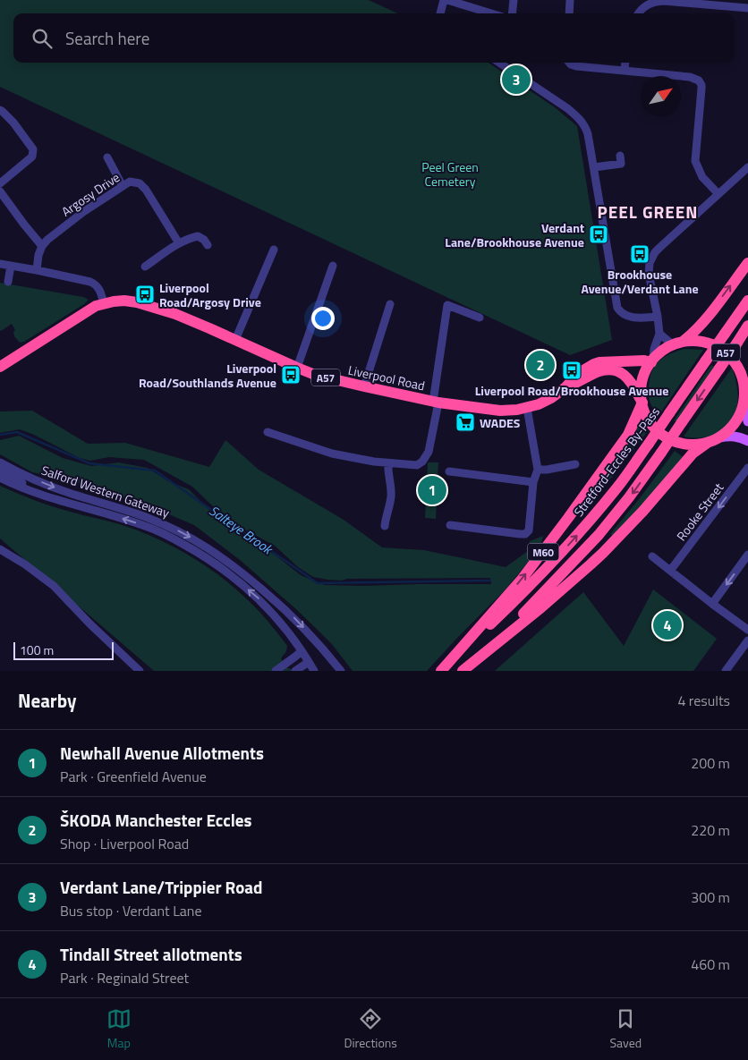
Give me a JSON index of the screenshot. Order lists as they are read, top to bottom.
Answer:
{
  "streets": {
    "highway": [
      "A57",
      "Liverpool Road",
      "Stretford-Eccles By-Pass",
      "M60"
    ],
    "street": ["Argosy Drive", "Salford Western Gateway", "Rooke Street"]
  },
  "crossings": [
    ["A57", "Liverpool Road"],
    ["A57", "M60"],
    ["Liverpool Road", "M60"],
    ["Stretford-Eccles By-Pass", "M60"]
  ],
  "districts": ["PEEL GREEN"],
  "water": ["Salteye Brook"],
  "parks": ["Peel Green Cemetery"],
  "places": {
    "bus stop": [
      "Verdant Lane/Brookhouse Avenue",
      "Brookhouse Avenue/Verdant Lane",
      "Liverpool Road/Argosy Drive",
      "Liverpool Road/Brookhouse Avenue",
      "Liverpool Road/Southlands Avenue"
    ],
    "supermarket": ["WADES"]
  },
  "scale_bar": "100 m",
  "north": "top right",
  "page": {
    "search": "Search here",
    "pins": [
      "3",
      "2",
      "1",
      "4"
    ],
    "scale": "100 m",
    "heading": ["Nearby", "4 results"],
    "list": [
      {
        "mark": "1",
        "name": "Newhall Avenue Allotments",
        "note": "Park · Greenfield Avenue",
        "value": "200 m"
      },
      {
        "mark": "2",
        "name": "ŠKODA Manchester Eccles",
        "note": "Shop · Liverpool Road",
        "value": "220 m"
      },
      {
        "mark": "3",
        "name": "Verdant Lane/Trippier Road",
        "note": "Bus stop · Verdant Lane",
        "value": "300 m"
      },
      {
        "mark": "4",
        "name": "Tindall Street allotments",
        "note": "Park · Reginald Street",
        "value": "460 m"
      }
    ],
    "nav": ["Map", "Directions", "Saved"]
  }
}
